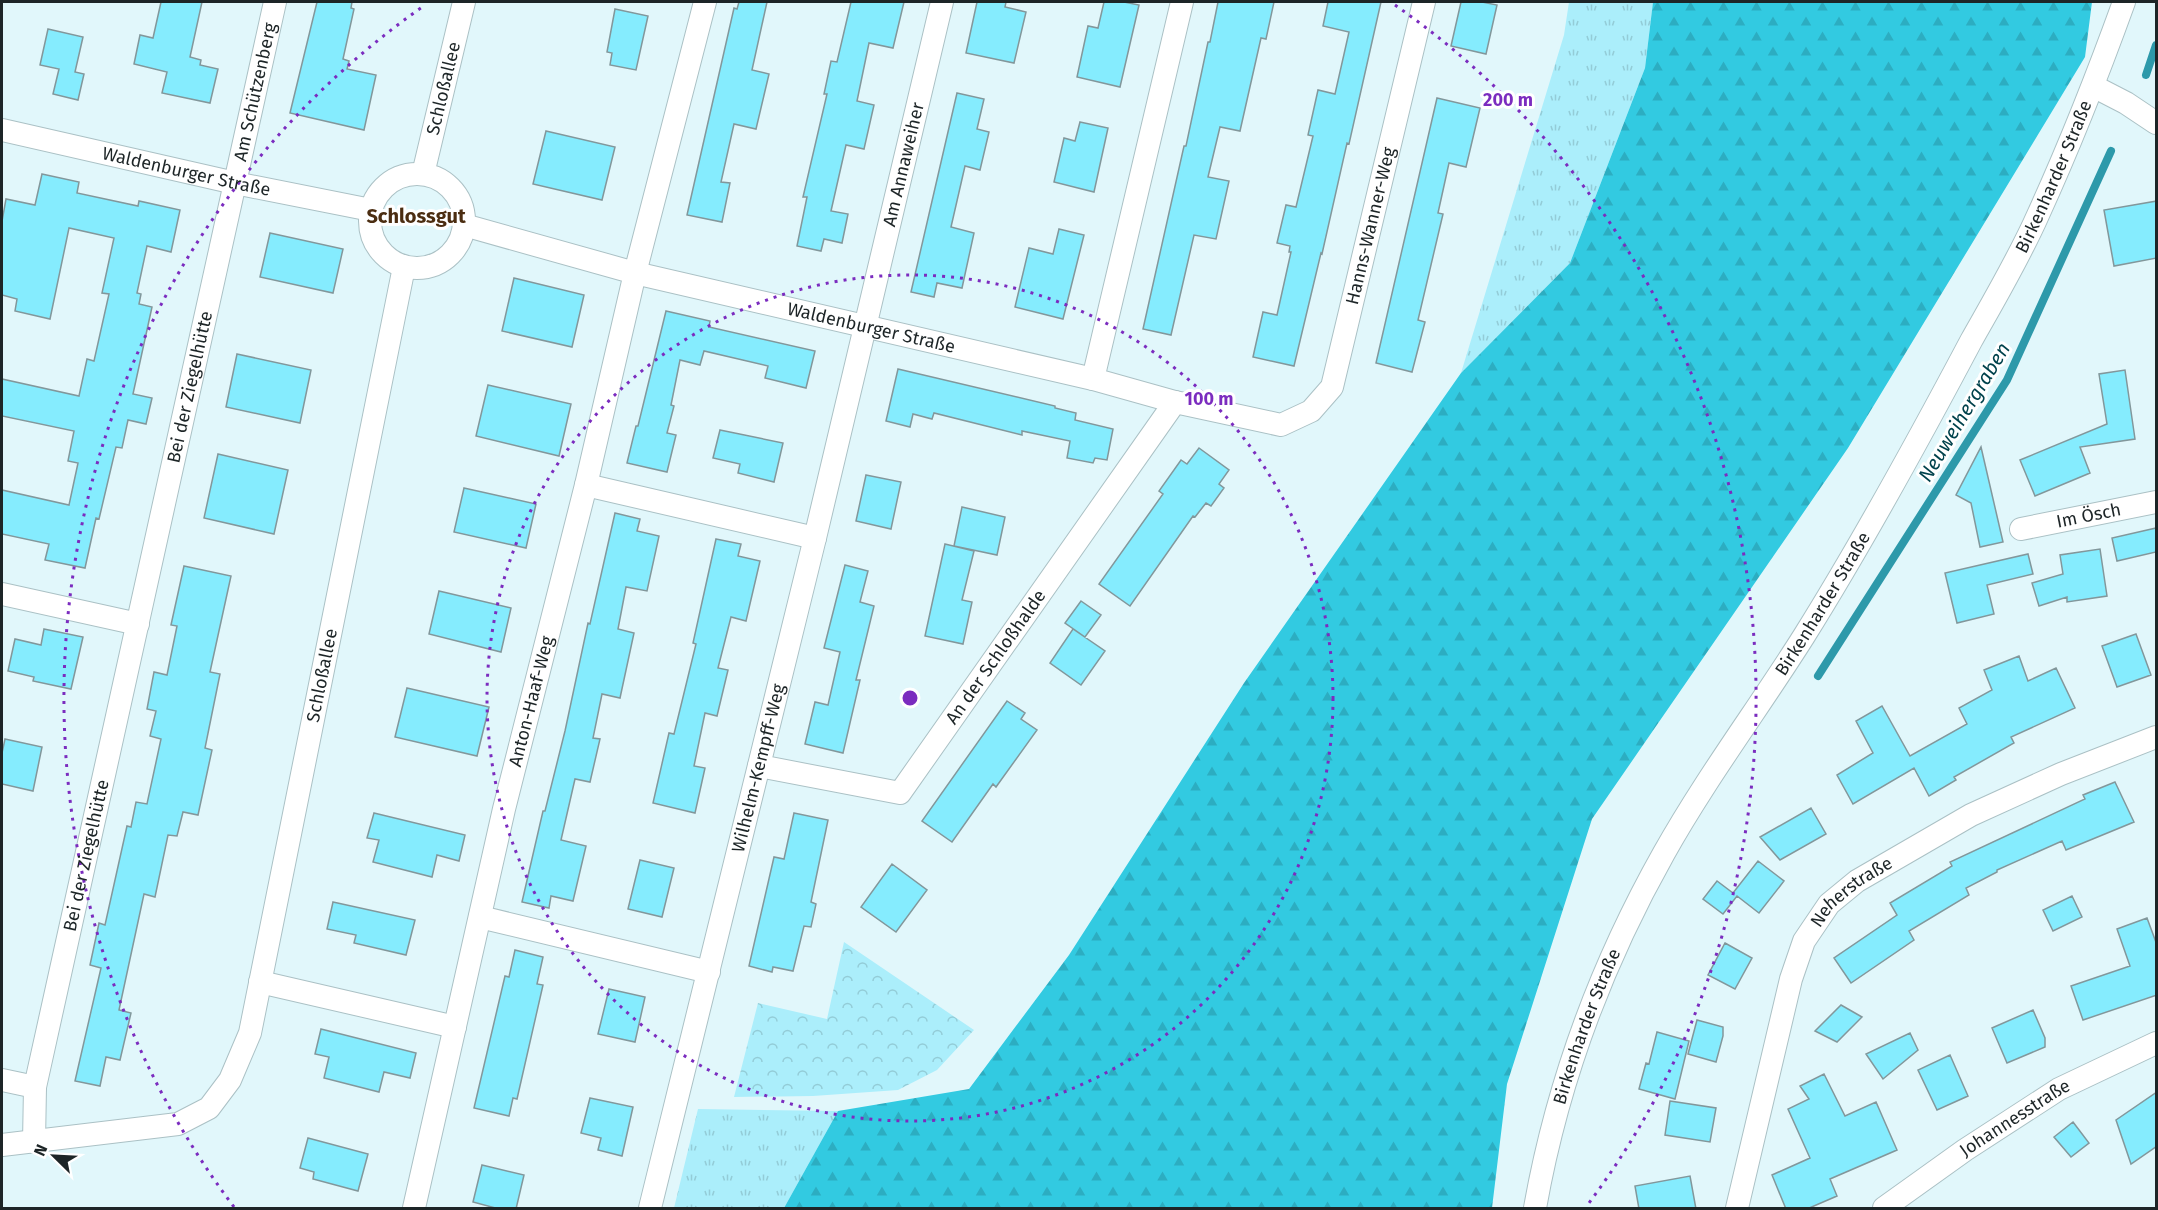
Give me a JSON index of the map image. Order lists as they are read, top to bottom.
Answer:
{
  "streets": {
    "street": [
      "Schloßallee",
      "Am Schützenberg",
      "Am Annaweiher",
      "Waldenburger Straße",
      "Birkenharder Straße",
      "Hanns-Wanner-Weg",
      "Bei der Ziegelhütte",
      "Im Ösch",
      "An der Schloßhalde",
      "Anton-Haaf-Weg",
      "Wilhelm-Kempff-Weg",
      "Neherstraße",
      "Johannesstraße"
    ]
  },
  "crossings": [
    ["Schloßallee", "Waldenburger Straße"],
    ["Schloßallee", "Bei der Ziegelhütte"],
    ["Am Schützenberg", "Waldenburger Straße"],
    ["Am Schützenberg", "Bei der Ziegelhütte"],
    ["Am Annaweiher", "Waldenburger Straße"],
    ["Am Annaweiher", "Wilhelm-Kempff-Weg"],
    ["Waldenburger Straße", "Hanns-Wanner-Weg"],
    ["Waldenburger Straße", "Bei der Ziegelhütte"],
    ["Waldenburger Straße", "An der Schloßhalde"],
    ["Waldenburger Straße", "Anton-Haaf-Weg"],
    ["Waldenburger Straße", "Wilhelm-Kempff-Weg"],
    ["An der Schloßhalde", "Wilhelm-Kempff-Weg"]
  ],
  "districts": ["Schlossgut"],
  "water": ["Neuweihergraben"],
  "north": "top left",
  "rings": ["200 m", "100 m"]
}
